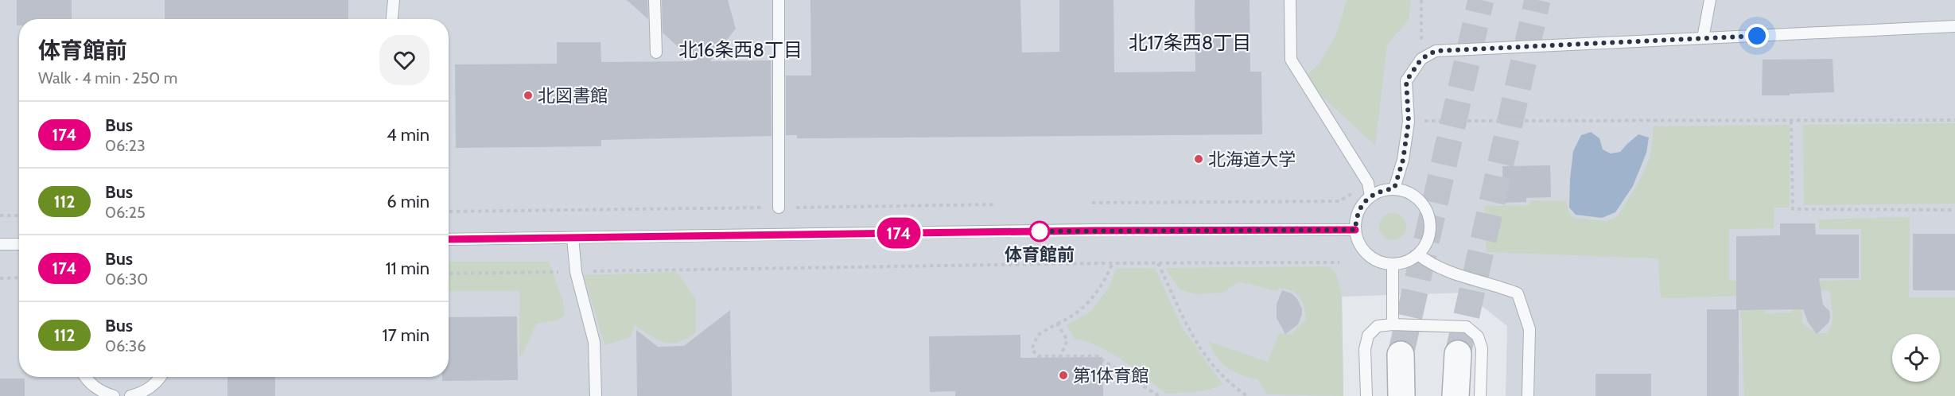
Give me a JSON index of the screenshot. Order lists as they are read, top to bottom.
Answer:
{
  "districts": ["北17条西8丁目", "北16条西8丁目"],
  "places": [
    "北図書館",
    "北海道大学",
    "体育館前",
    "第1体育館"
  ],
  "lines": ["bus line 174"],
  "page": {
    "on_map": "174",
    "heading": ["体育館前", "Walk · 4 min · 250 m"],
    "list": [
      {
        "mark": "174",
        "name": "Bus",
        "note": "06:23",
        "value": "4 min"
      },
      {
        "mark": "112",
        "name": "Bus",
        "note": "06:25",
        "value": "6 min"
      },
      {
        "mark": "174",
        "name": "Bus",
        "note": "06:30",
        "value": "11 min"
      },
      {
        "mark": "112",
        "name": "Bus",
        "note": "06:36",
        "value": "17 min"
      }
    ]
  }
}
